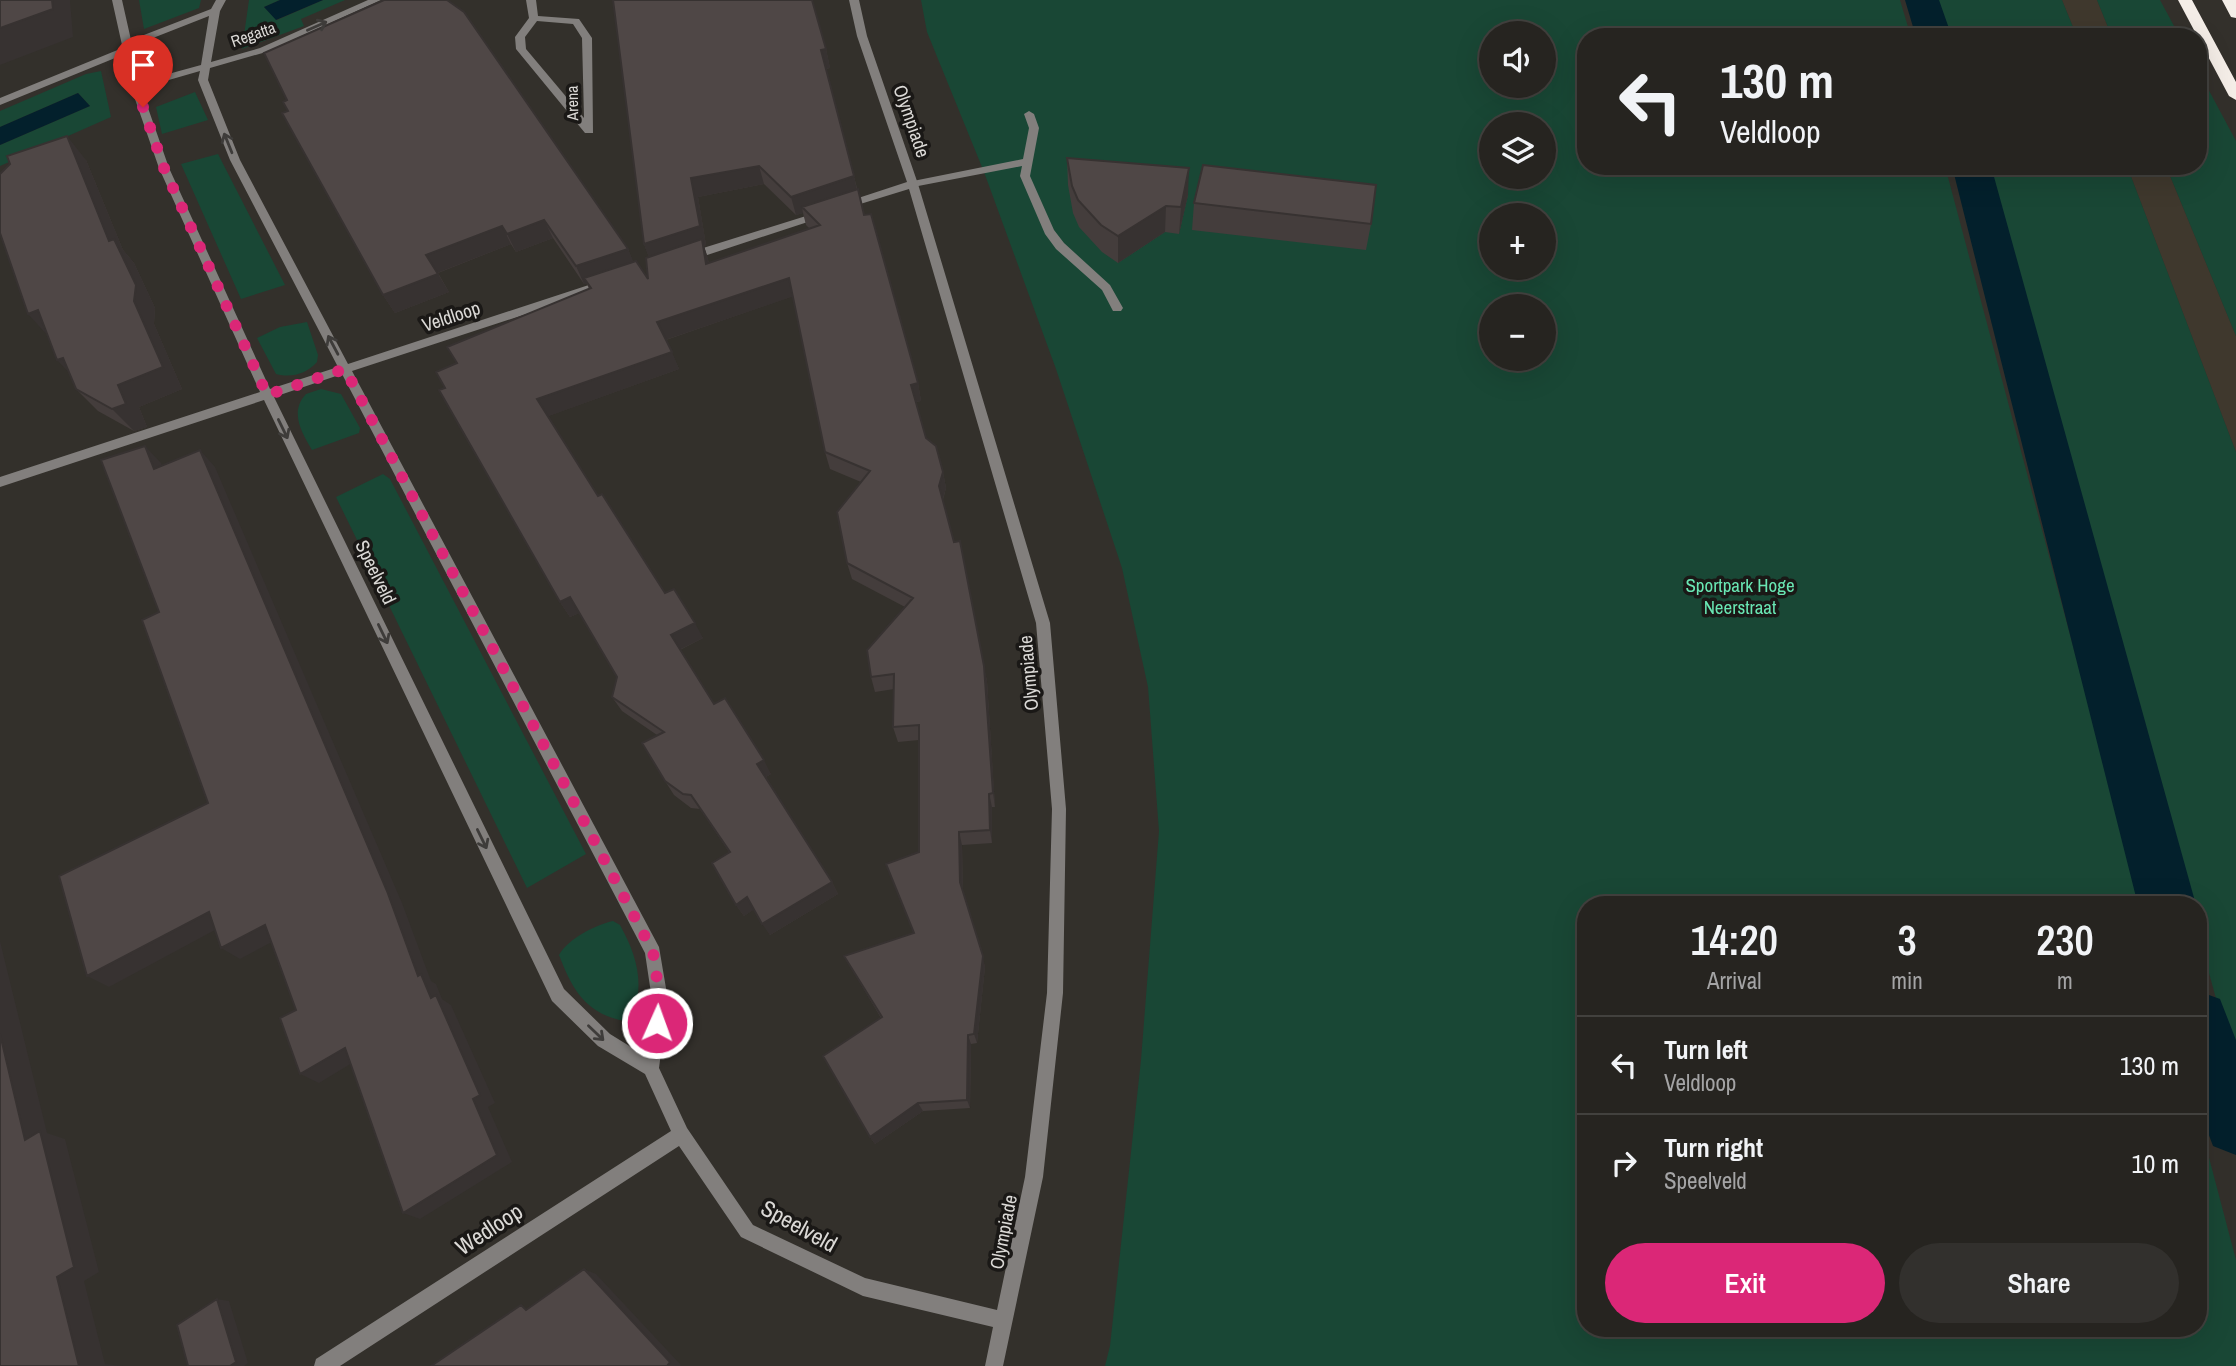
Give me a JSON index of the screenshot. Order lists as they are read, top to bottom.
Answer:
{
  "streets": {
    "street": [
      "Regatta",
      "Arena",
      "Olympiade",
      "Veldloop",
      "Speelveld",
      "Wedloop"
    ]
  },
  "crossings": [
    ["Regatta", "Speelveld"],
    ["Olympiade", "Speelveld"],
    ["Veldloop", "Speelveld"],
    ["Speelveld", "Wedloop"]
  ],
  "one_way": ["Regatta"],
  "parks": ["Sportpark Hoge Neerstraat"],
  "page": {
    "map_buttons": ["+", "−"],
    "turn": ["130 m", "Veldloop"],
    "eta": [
      "14:20",
      "Arrival",
      "3",
      "min",
      "230",
      "m"
    ],
    "list": [
      {
        "name": "Turn left",
        "note": "Veldloop",
        "value": "130 m"
      },
      {
        "name": "Turn right",
        "note": "Speelveld",
        "value": "10 m"
      }
    ],
    "buttons": ["Exit", "Share"]
  }
}
